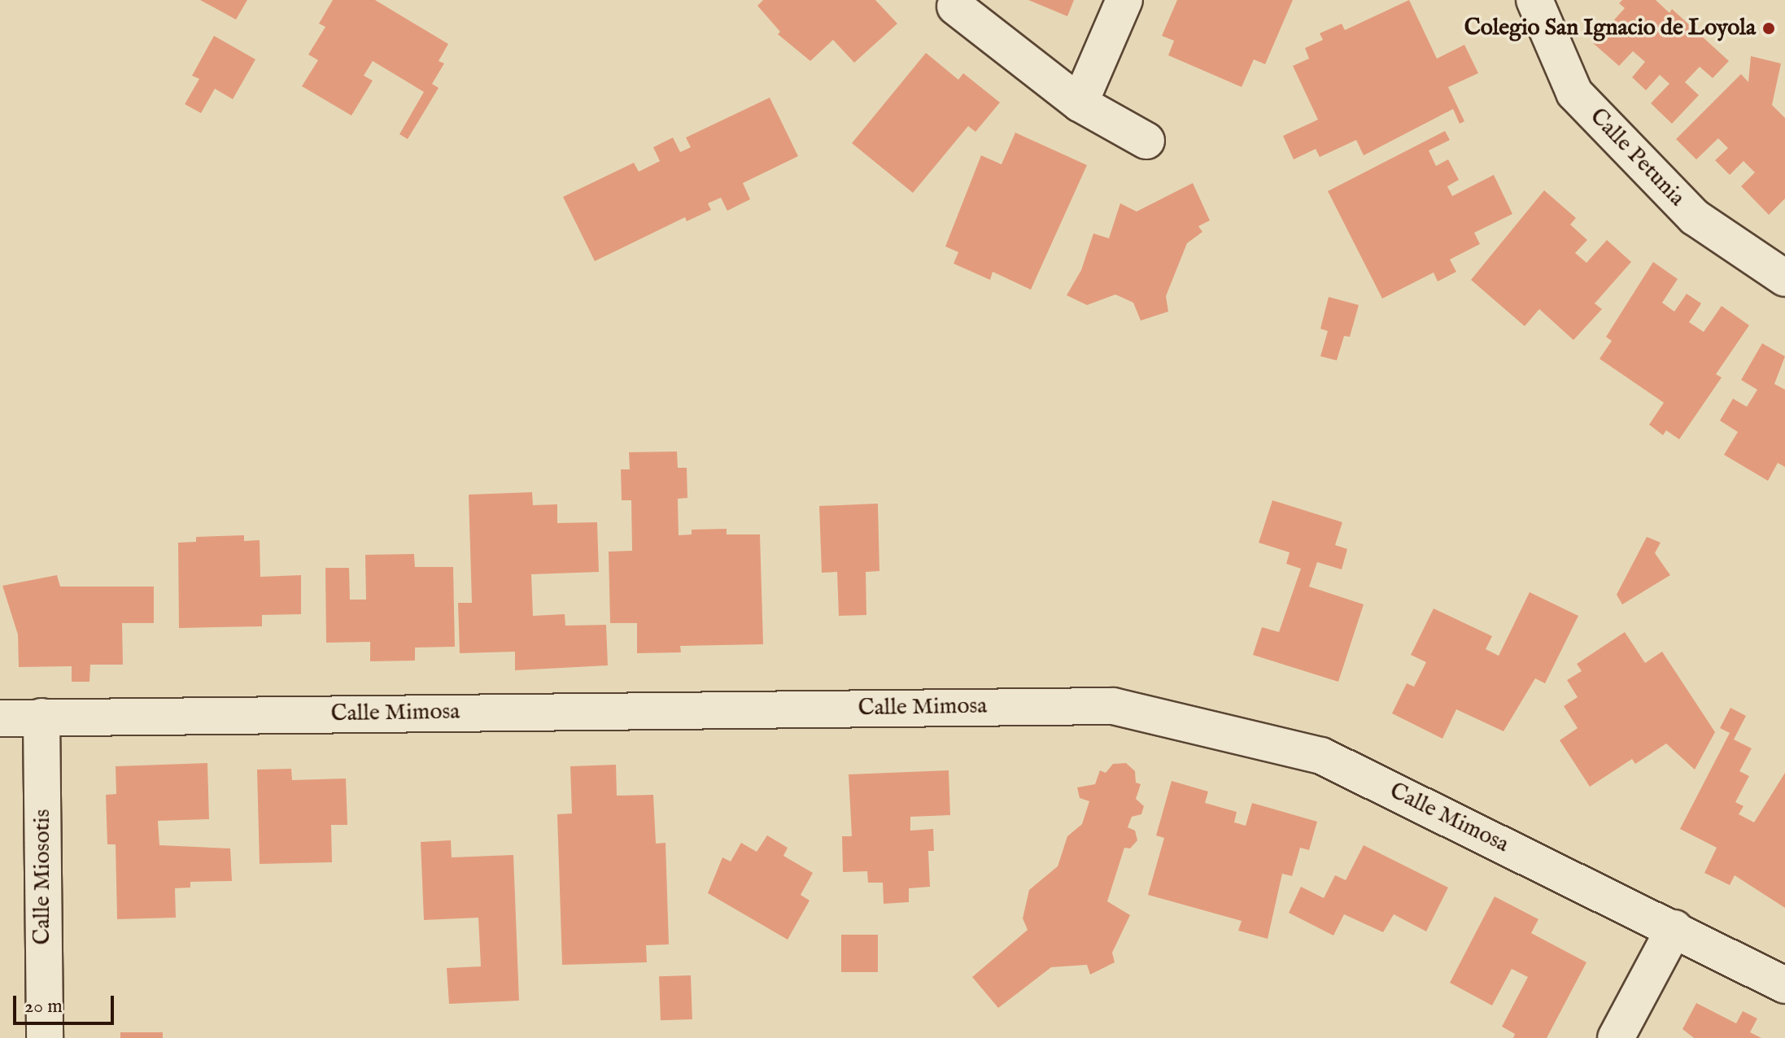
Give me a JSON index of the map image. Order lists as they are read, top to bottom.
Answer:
{
  "streets": {
    "street": ["Calle Petunia", "Calle Mimosa", "Calle Miosotis"]
  },
  "crossings": [
    ["Calle Mimosa", "Calle Miosotis"]
  ],
  "places": ["Colegio San Ignacio de Loyola"],
  "scale_bar": "20 m"
}
